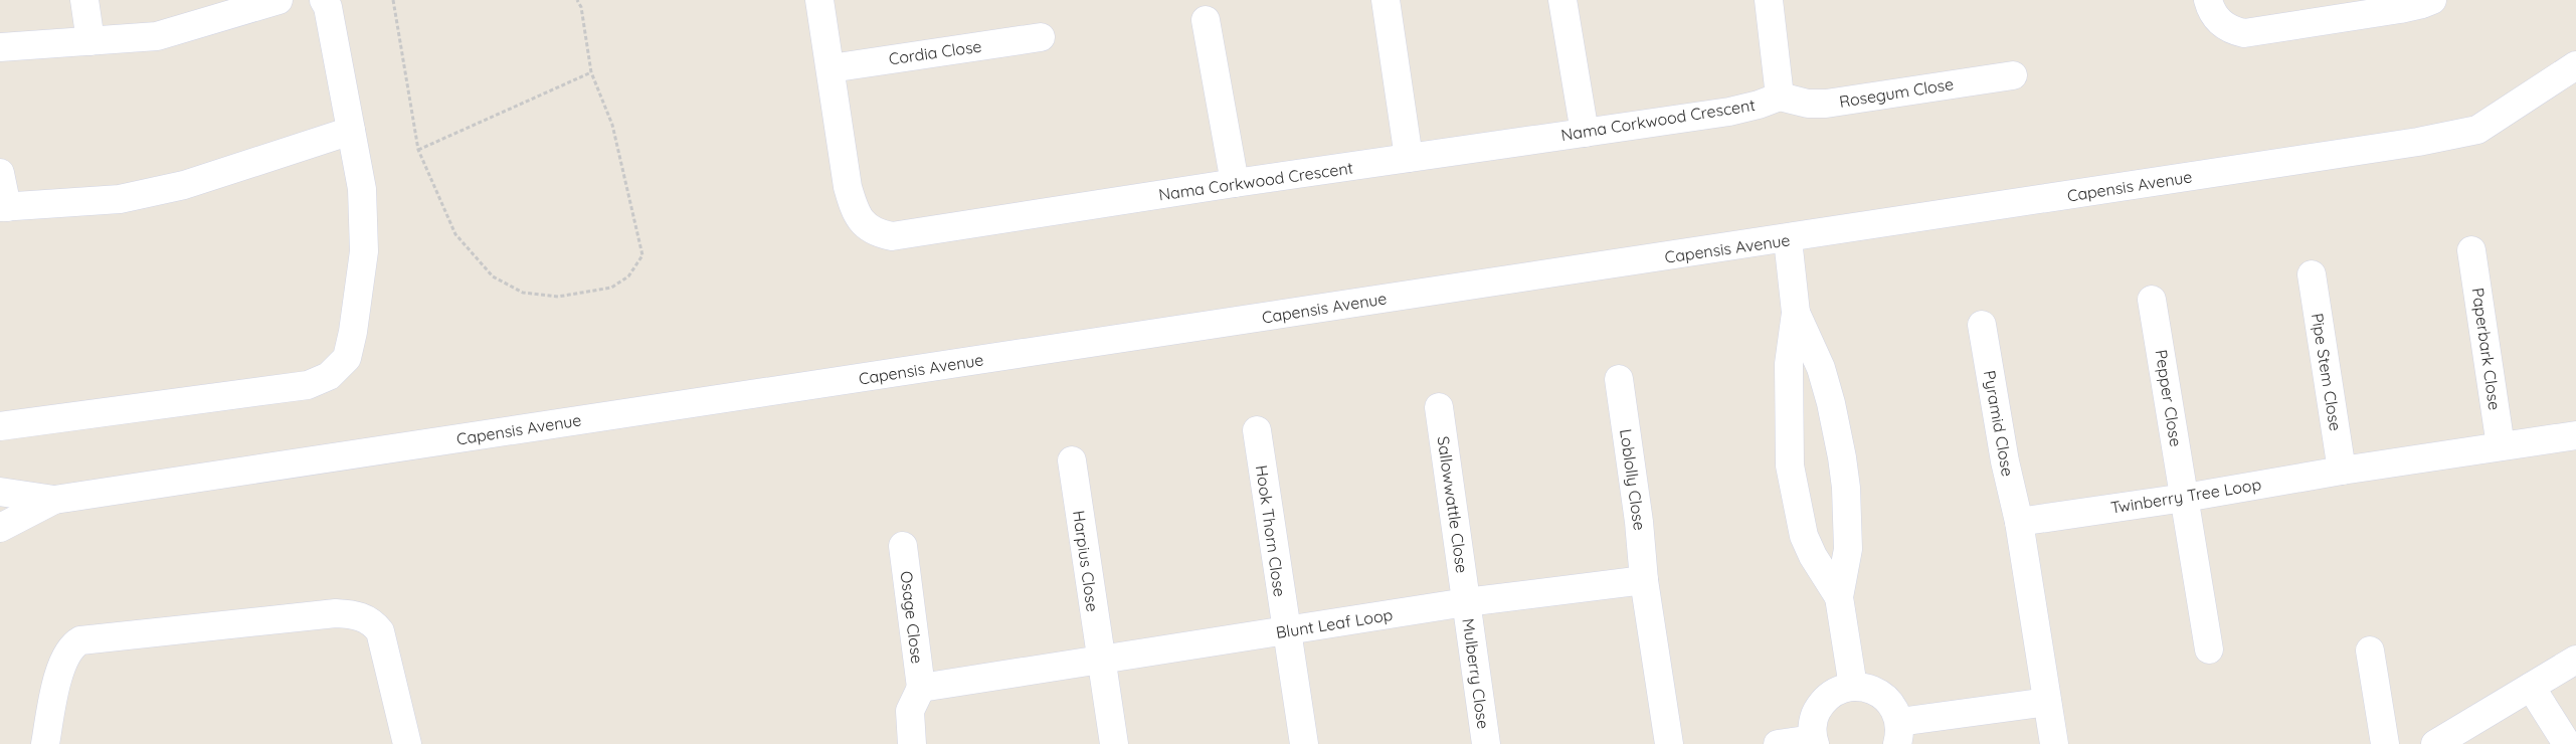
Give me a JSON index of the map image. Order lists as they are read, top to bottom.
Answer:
{
  "streets": {
    "street": [
      "Cordia Close",
      "Rosegum Close",
      "Nama Corkwood Crescent",
      "Capensis Avenue",
      "Paperbark Close",
      "Pipe Stem Close",
      "Pepper Close",
      "Pyramid Close",
      "Loblolly Close",
      "Twinberry Tree Loop",
      "Sallowwattle Close",
      "Hook Thorn Close",
      "Harpius Close",
      "Osage Close",
      "Blunt Leaf Loop",
      "Mulberry Close"
    ]
  },
  "crossings": [
    ["Cordia Close", "Nama Corkwood Crescent"],
    ["Rosegum Close", "Nama Corkwood Crescent"],
    ["Paperbark Close", "Twinberry Tree Loop"],
    ["Pipe Stem Close", "Twinberry Tree Loop"],
    ["Pepper Close", "Twinberry Tree Loop"],
    ["Pyramid Close", "Twinberry Tree Loop"],
    ["Loblolly Close", "Blunt Leaf Loop"],
    ["Sallowwattle Close", "Blunt Leaf Loop"],
    ["Sallowwattle Close", "Mulberry Close"],
    ["Hook Thorn Close", "Blunt Leaf Loop"],
    ["Harpius Close", "Blunt Leaf Loop"],
    ["Osage Close", "Blunt Leaf Loop"],
    ["Blunt Leaf Loop", "Mulberry Close"]
  ]
}
